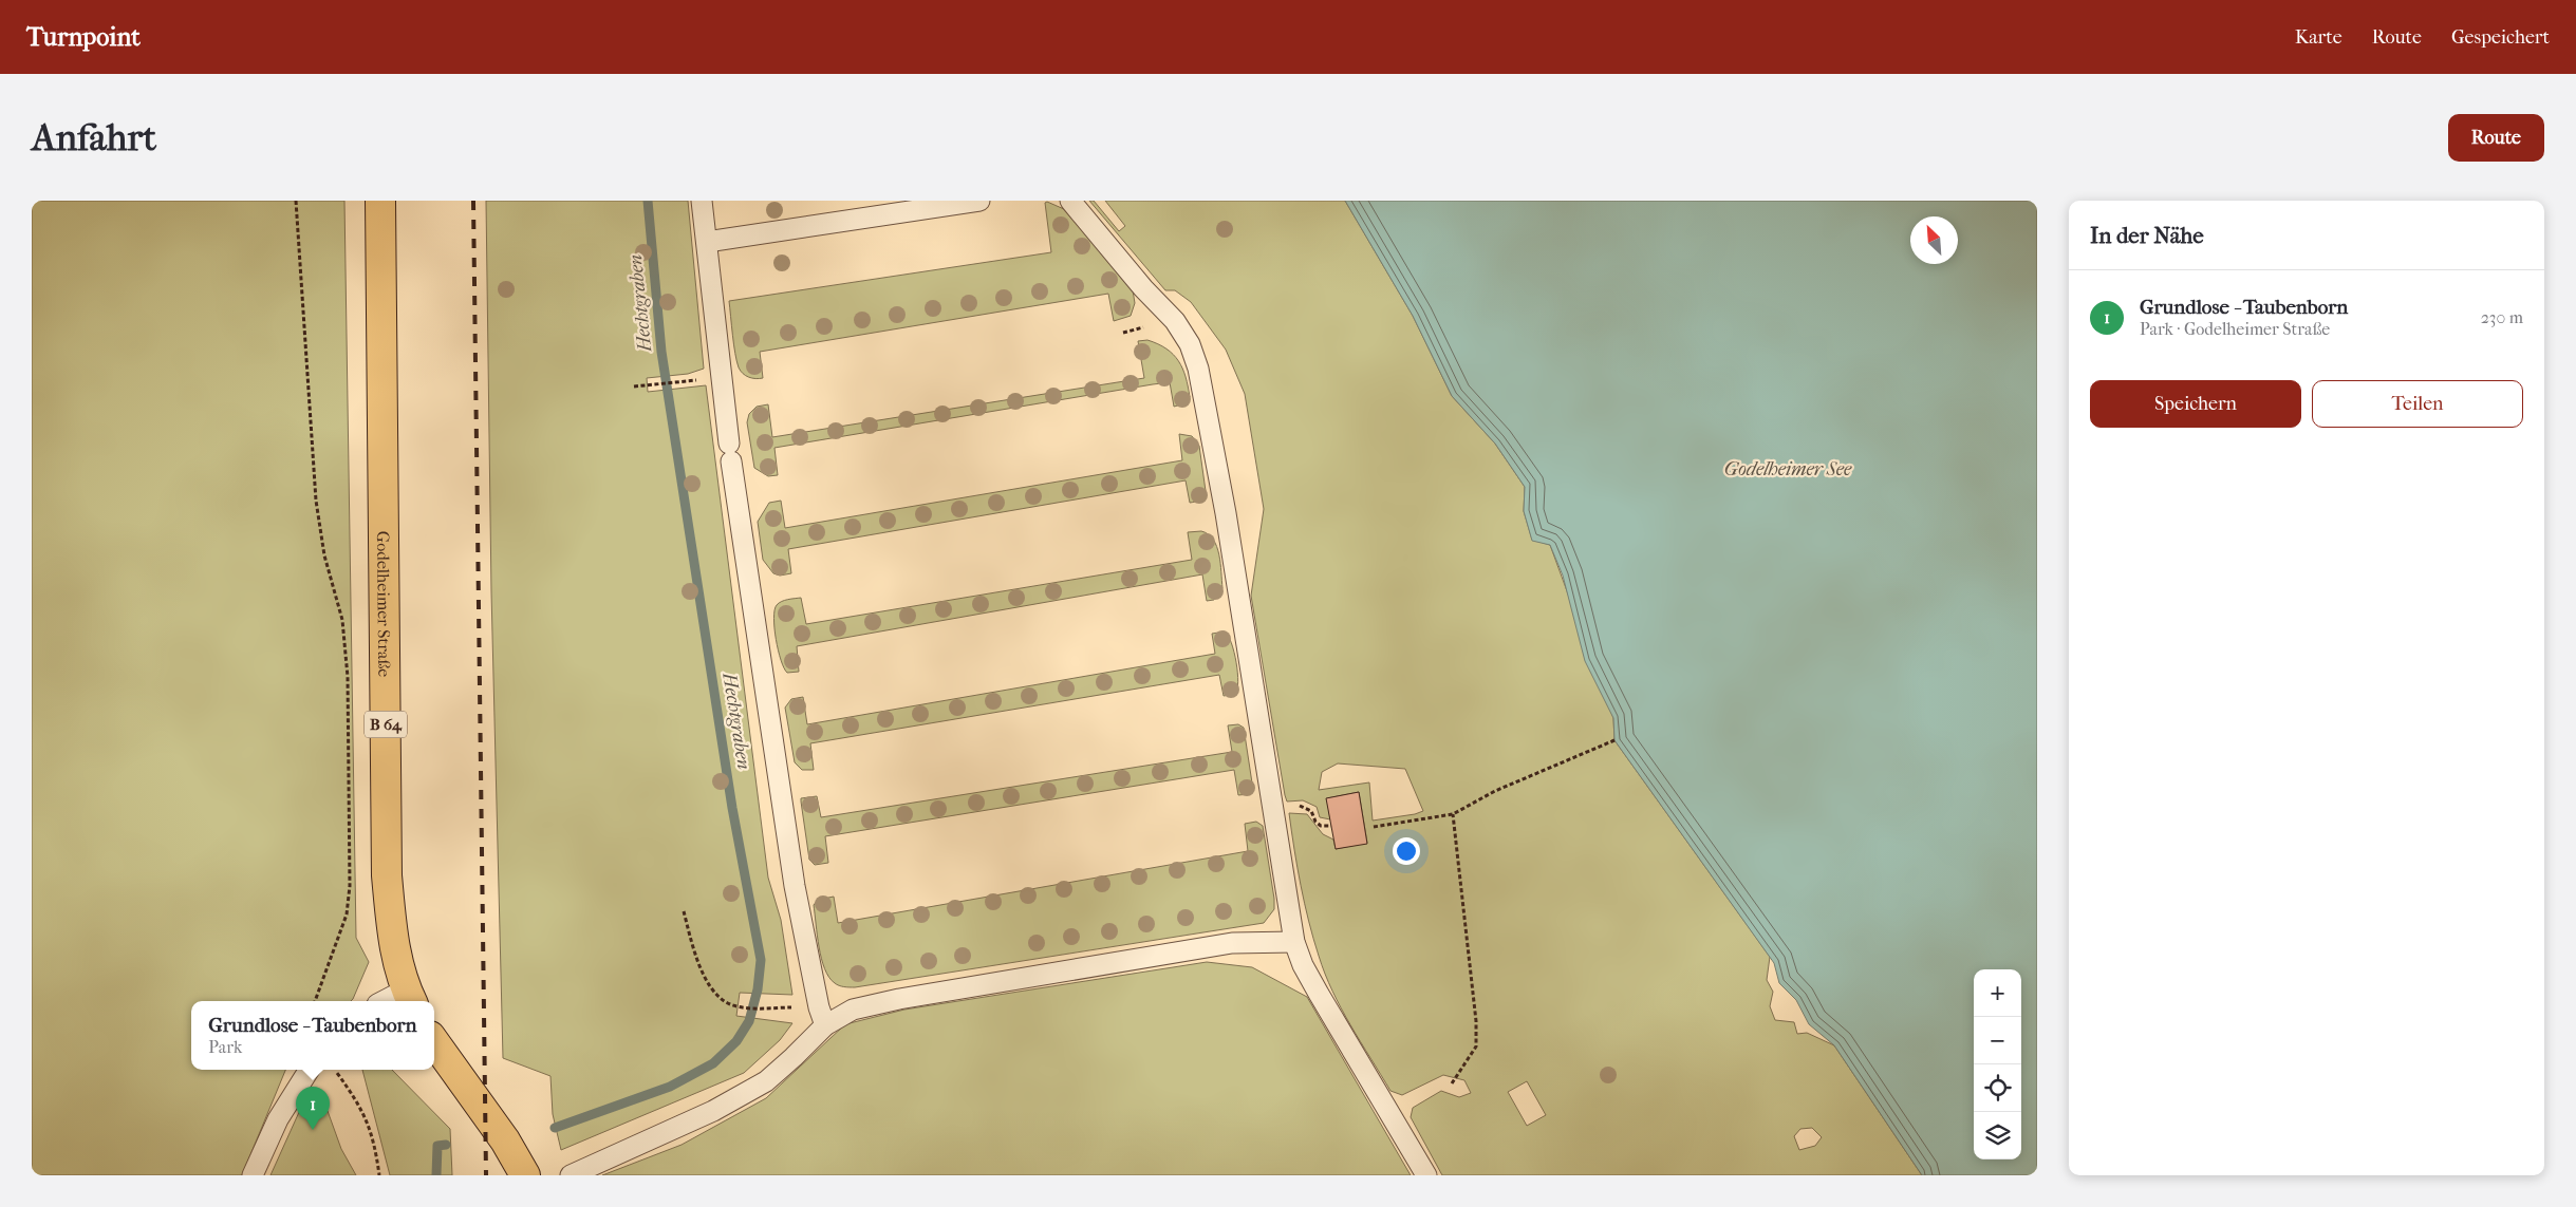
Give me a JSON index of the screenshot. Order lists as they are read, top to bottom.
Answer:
{
  "streets": {
    "main road": ["Godelheimer Straße", "B 64"]
  },
  "water": ["Hechtgraben", "Godelheimer See"],
  "north": "top left",
  "page": {
    "header": "Turnpoint",
    "nav": ["Karte", "Route", "Gespeichert"],
    "buttons": [
      "Route",
      ["Speichern", "Teilen"]
    ],
    "title": "Anfahrt",
    "heading": "In der Nähe",
    "list": [
      {
        "mark": "1",
        "name": "Grundlose - Taubenborn",
        "note": "Park · Godelheimer Straße",
        "value": "230 m"
      }
    ],
    "map_buttons": ["+", "−"],
    "popup": ["Grundlose - Taubenborn", "Park"],
    "pins": "1"
  }
}
